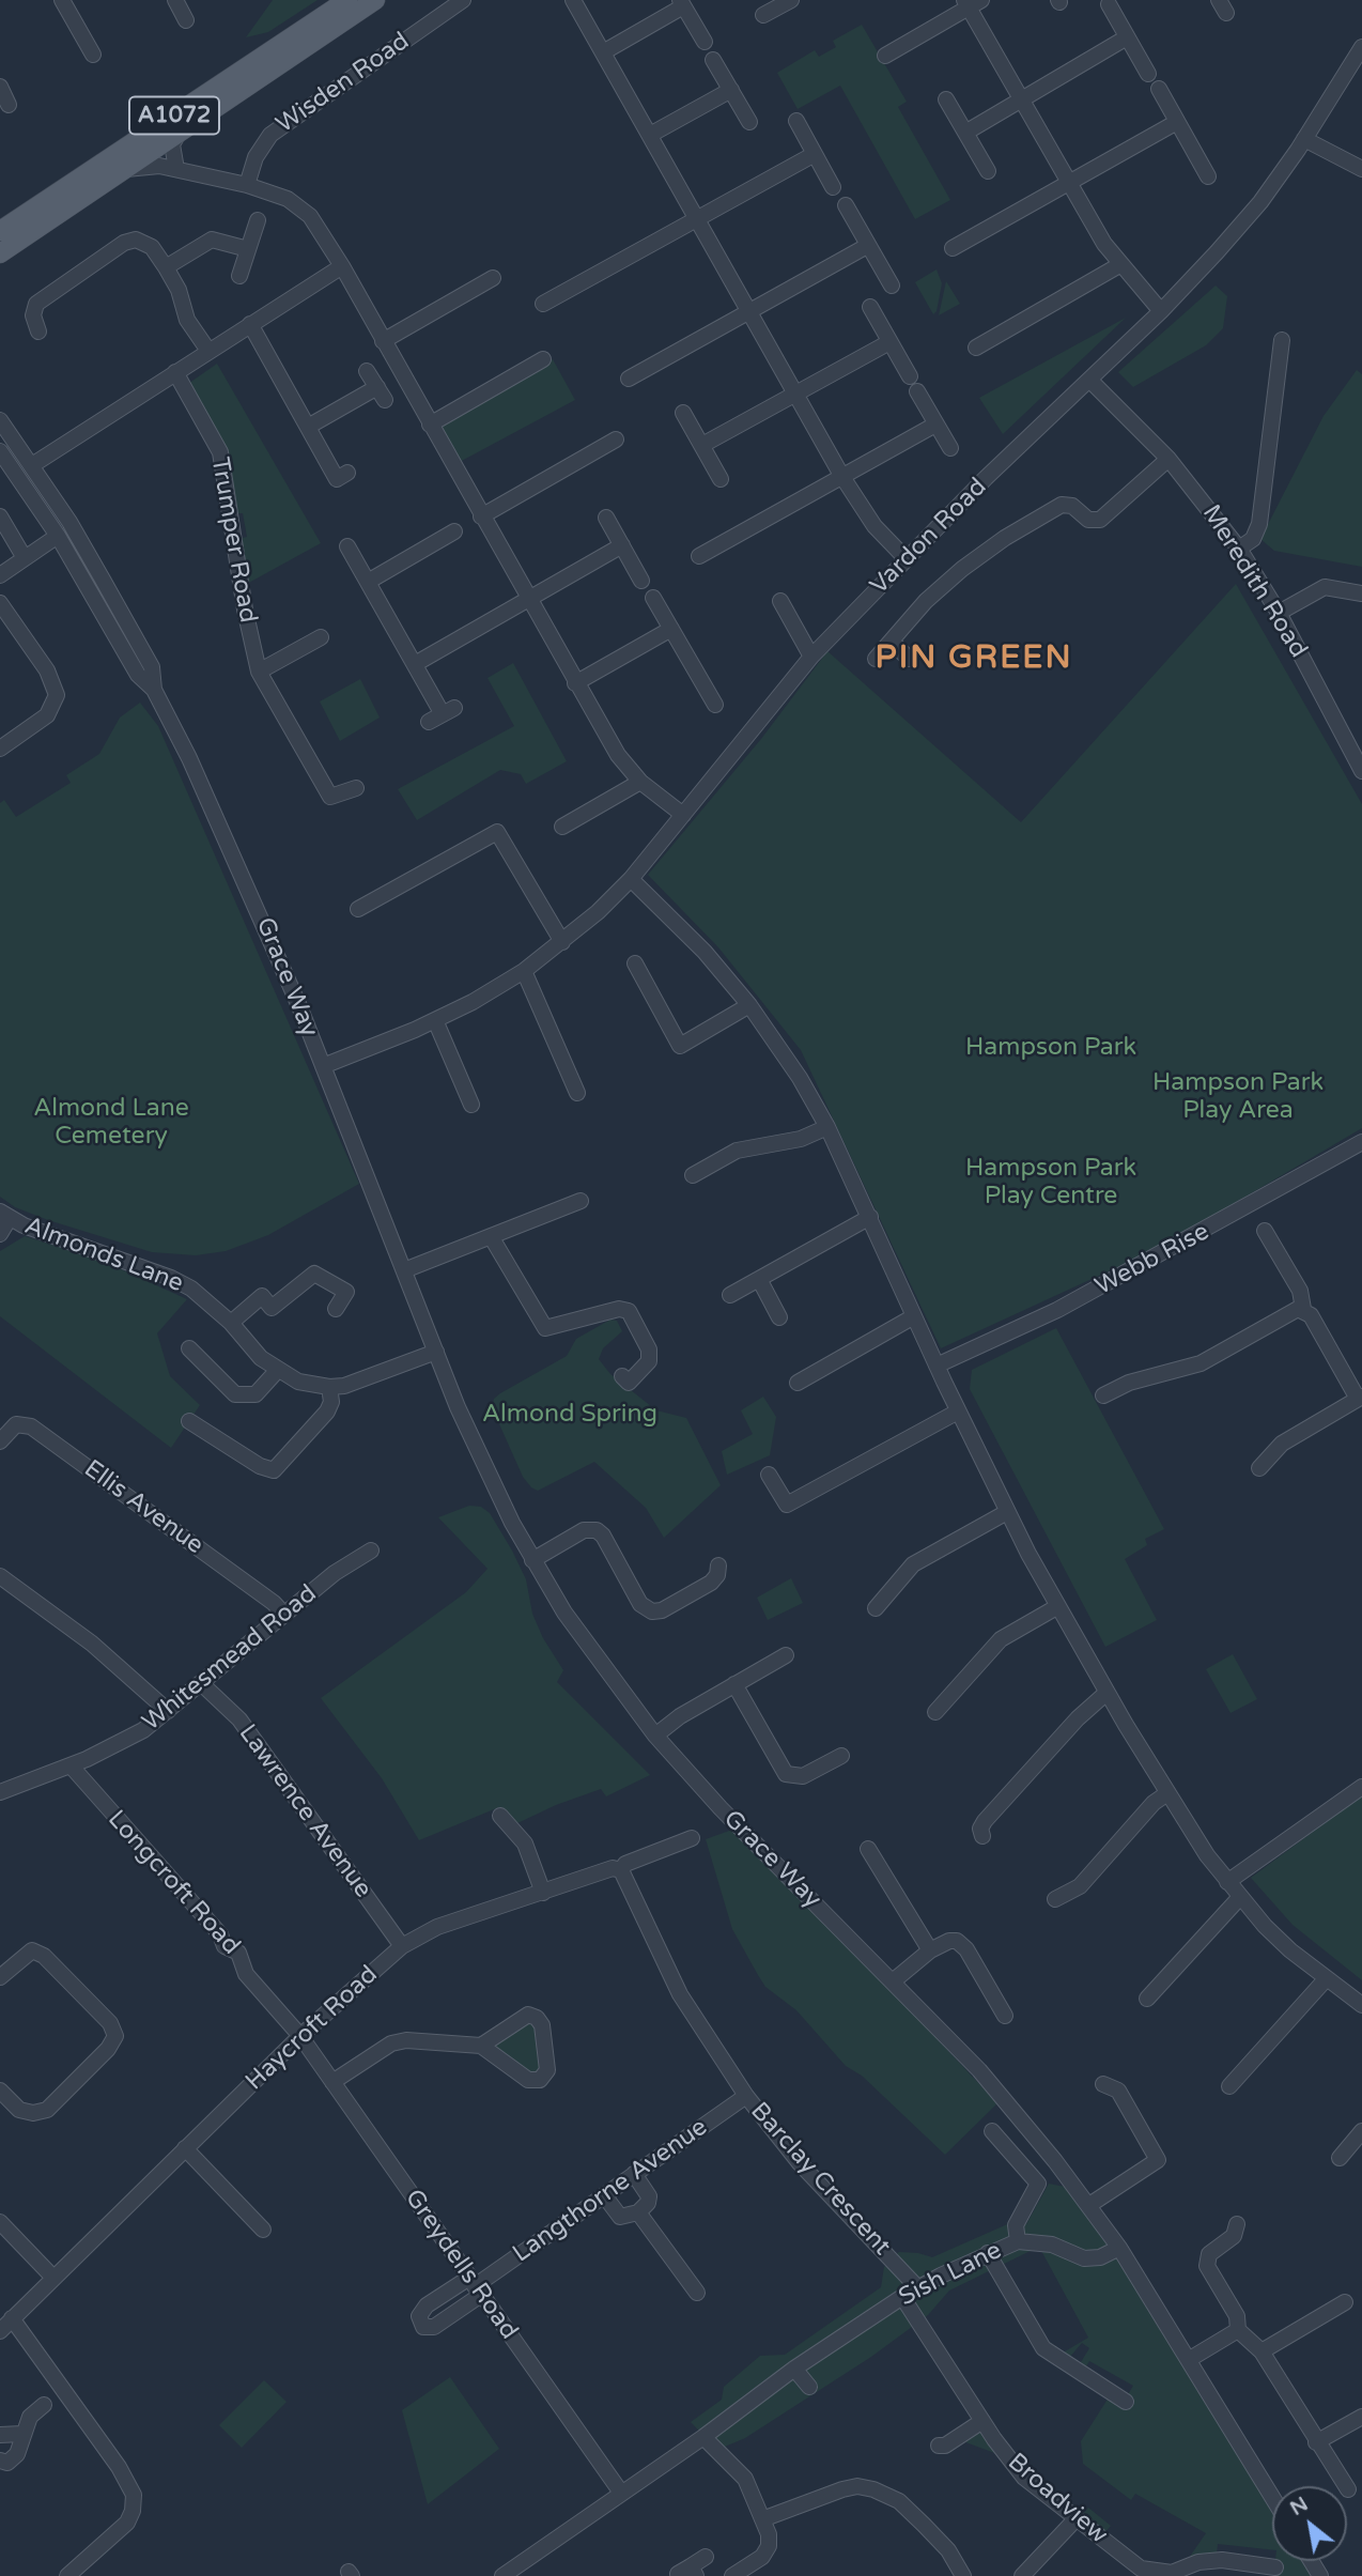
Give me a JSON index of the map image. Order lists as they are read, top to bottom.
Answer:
{
  "streets": {
    "main road": ["A1072"],
    "street": [
      "Wisden Road",
      "Vardon Road",
      "Trumper Road",
      "Meredith Road",
      "Grace Way",
      "Almonds Lane",
      "Webb Rise",
      "Ellis Avenue",
      "Whitesmead Road",
      "Lawrence Avenue",
      "Longcroft Road",
      "Haycroft Road",
      "Barclay Crescent",
      "Langthorne Avenue",
      "Greydells Road",
      "Sish Lane",
      "Broadview"
    ]
  },
  "crossings": [
    ["Vardon Road", "Meredith Road"],
    ["Vardon Road", "Grace Way"],
    ["Grace Way", "Almonds Lane"],
    ["Grace Way", "Sish Lane"],
    ["Ellis Avenue", "Whitesmead Road"],
    ["Whitesmead Road", "Lawrence Avenue"],
    ["Whitesmead Road", "Longcroft Road"],
    ["Lawrence Avenue", "Haycroft Road"],
    ["Longcroft Road", "Haycroft Road"],
    ["Longcroft Road", "Greydells Road"],
    ["Haycroft Road", "Barclay Crescent"],
    ["Haycroft Road", "Greydells Road"],
    ["Barclay Crescent", "Langthorne Avenue"],
    ["Barclay Crescent", "Sish Lane"],
    ["Langthorne Avenue", "Greydells Road"],
    ["Greydells Road", "Sish Lane"],
    ["Sish Lane", "Broadview"]
  ],
  "districts": ["PIN GREEN"],
  "parks": [
    "Hampson Park",
    "Hampson Park Play Area",
    "Almond Lane Cemetery",
    "Hampson Park Play Centre",
    "Almond Spring"
  ],
  "north": "top left"
}
